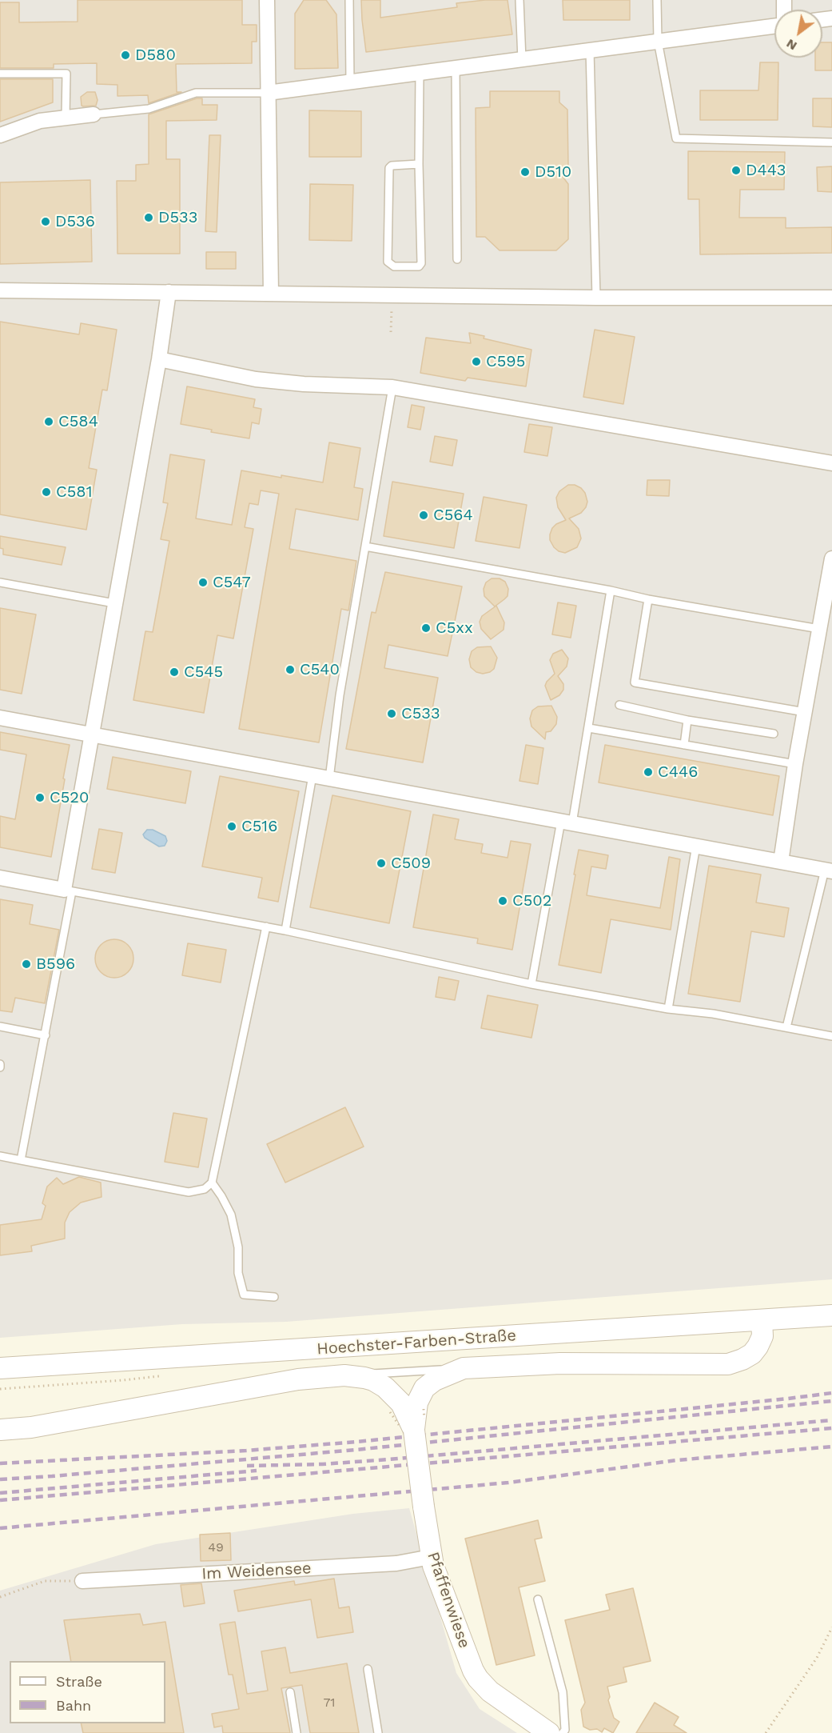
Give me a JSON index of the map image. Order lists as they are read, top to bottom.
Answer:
{
  "streets": {
    "main road": ["Hoechster-Farben-Straße", "Pfaffenwiese"],
    "street": ["Im Weidensee"]
  },
  "crossings": [
    ["Im Weidensee", "Pfaffenwiese"]
  ],
  "places": [
    "D580",
    "D443",
    "D510",
    "D533",
    "D536",
    "C595",
    "C584",
    "C581",
    "C564",
    "C547",
    "C5xx",
    "C540",
    "C545",
    "C533",
    "C446",
    "C520",
    "C516",
    "C509",
    "C502",
    "B596"
  ],
  "house_numbers": ["49", "71"],
  "legend": ["Straße", "Bahn"],
  "north": "bottom left"
}
